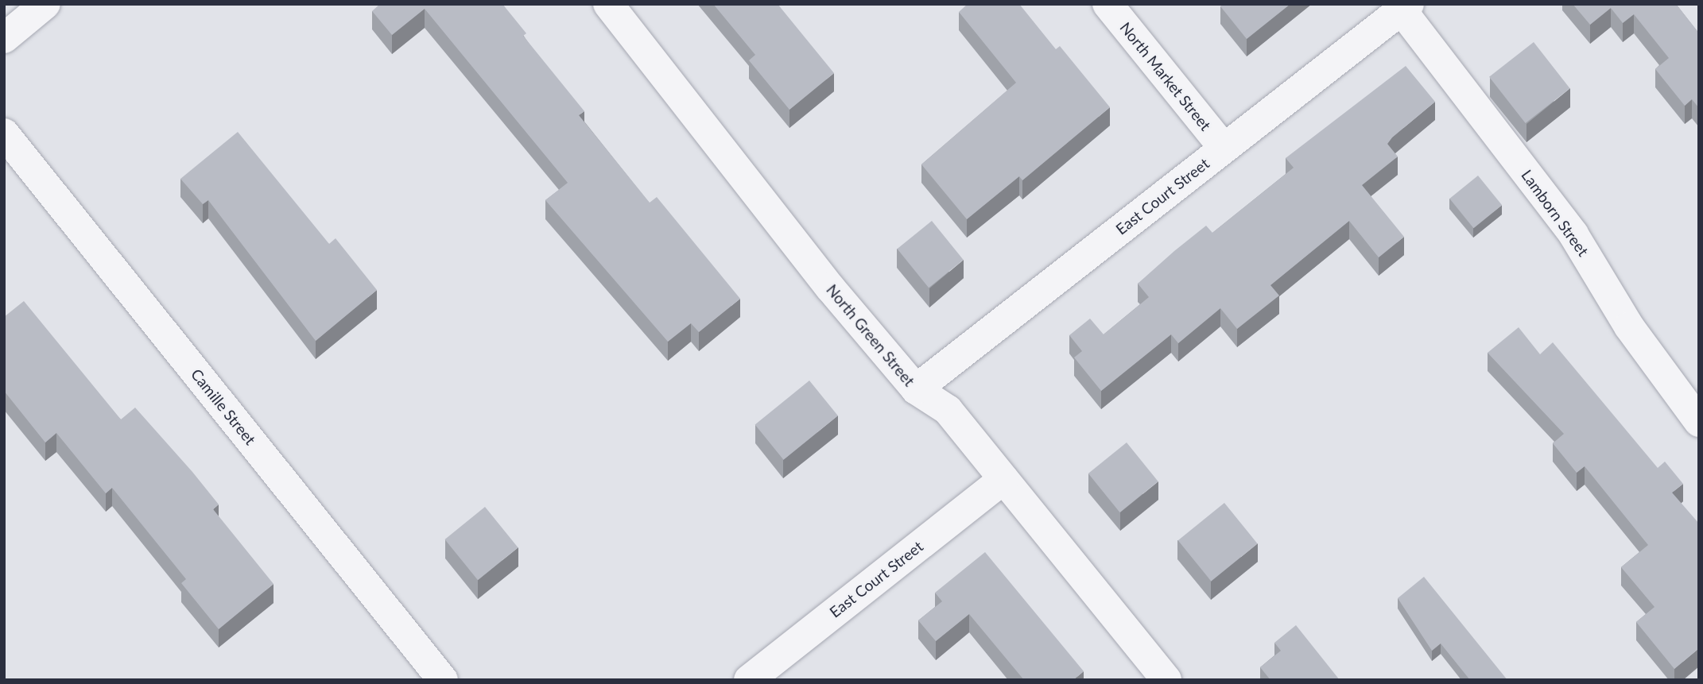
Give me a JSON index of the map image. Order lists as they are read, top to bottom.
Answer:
{
  "streets": {
    "street": [
      "North Market Street",
      "East Court Street",
      "Lamborn Street",
      "North Green Street",
      "Camille Street"
    ]
  },
  "crossings": [
    ["North Market Street", "East Court Street"],
    ["East Court Street", "Lamborn Street"],
    ["East Court Street", "North Green Street"]
  ]
}
